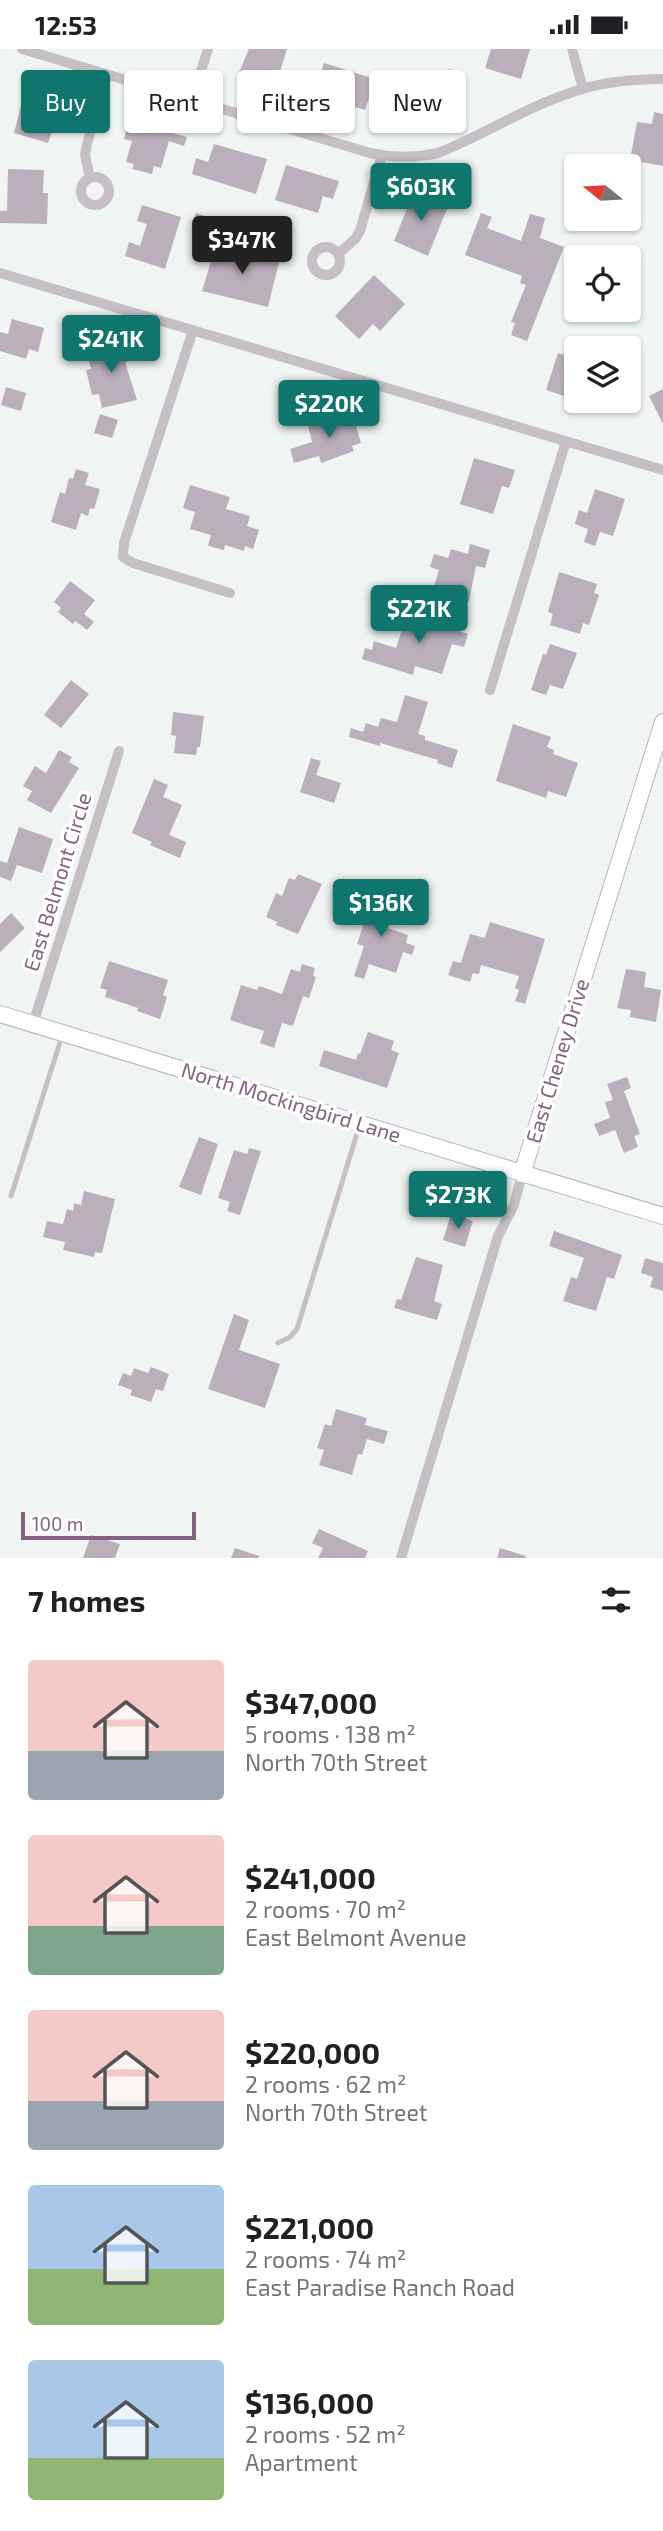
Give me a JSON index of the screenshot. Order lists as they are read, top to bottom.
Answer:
{
  "streets": {
    "street": ["East Belmont Circle", "East Cheney Drive", "North Mockingbird Lane"]
  },
  "crossings": [
    ["East Belmont Circle", "North Mockingbird Lane"],
    ["East Cheney Drive", "North Mockingbird Lane"]
  ],
  "scale_bar": "100 m",
  "north": "left",
  "page": {
    "status": "12:53",
    "chip": [
      "Buy",
      "Rent",
      "Filters",
      "New"
    ],
    "price": [
      "$603K",
      "$347K",
      "$241K",
      "$220K",
      "$221K",
      "$136K",
      "$273K"
    ],
    "scale": "100 m",
    "heading": "7 homes",
    "list": [
      {
        "name": "$347,000",
        "note": "5 rooms · 138 m² · North 70th Street"
      },
      {
        "name": "$241,000",
        "note": "2 rooms · 70 m² · East Belmont Avenue"
      },
      {
        "name": "$220,000",
        "note": "2 rooms · 62 m² · North 70th Street"
      },
      {
        "name": "$221,000",
        "note": "2 rooms · 74 m² · East Paradise Ranch Road"
      },
      {
        "name": "$136,000",
        "note": "2 rooms · 52 m² · Apartment"
      }
    ]
  }
}
